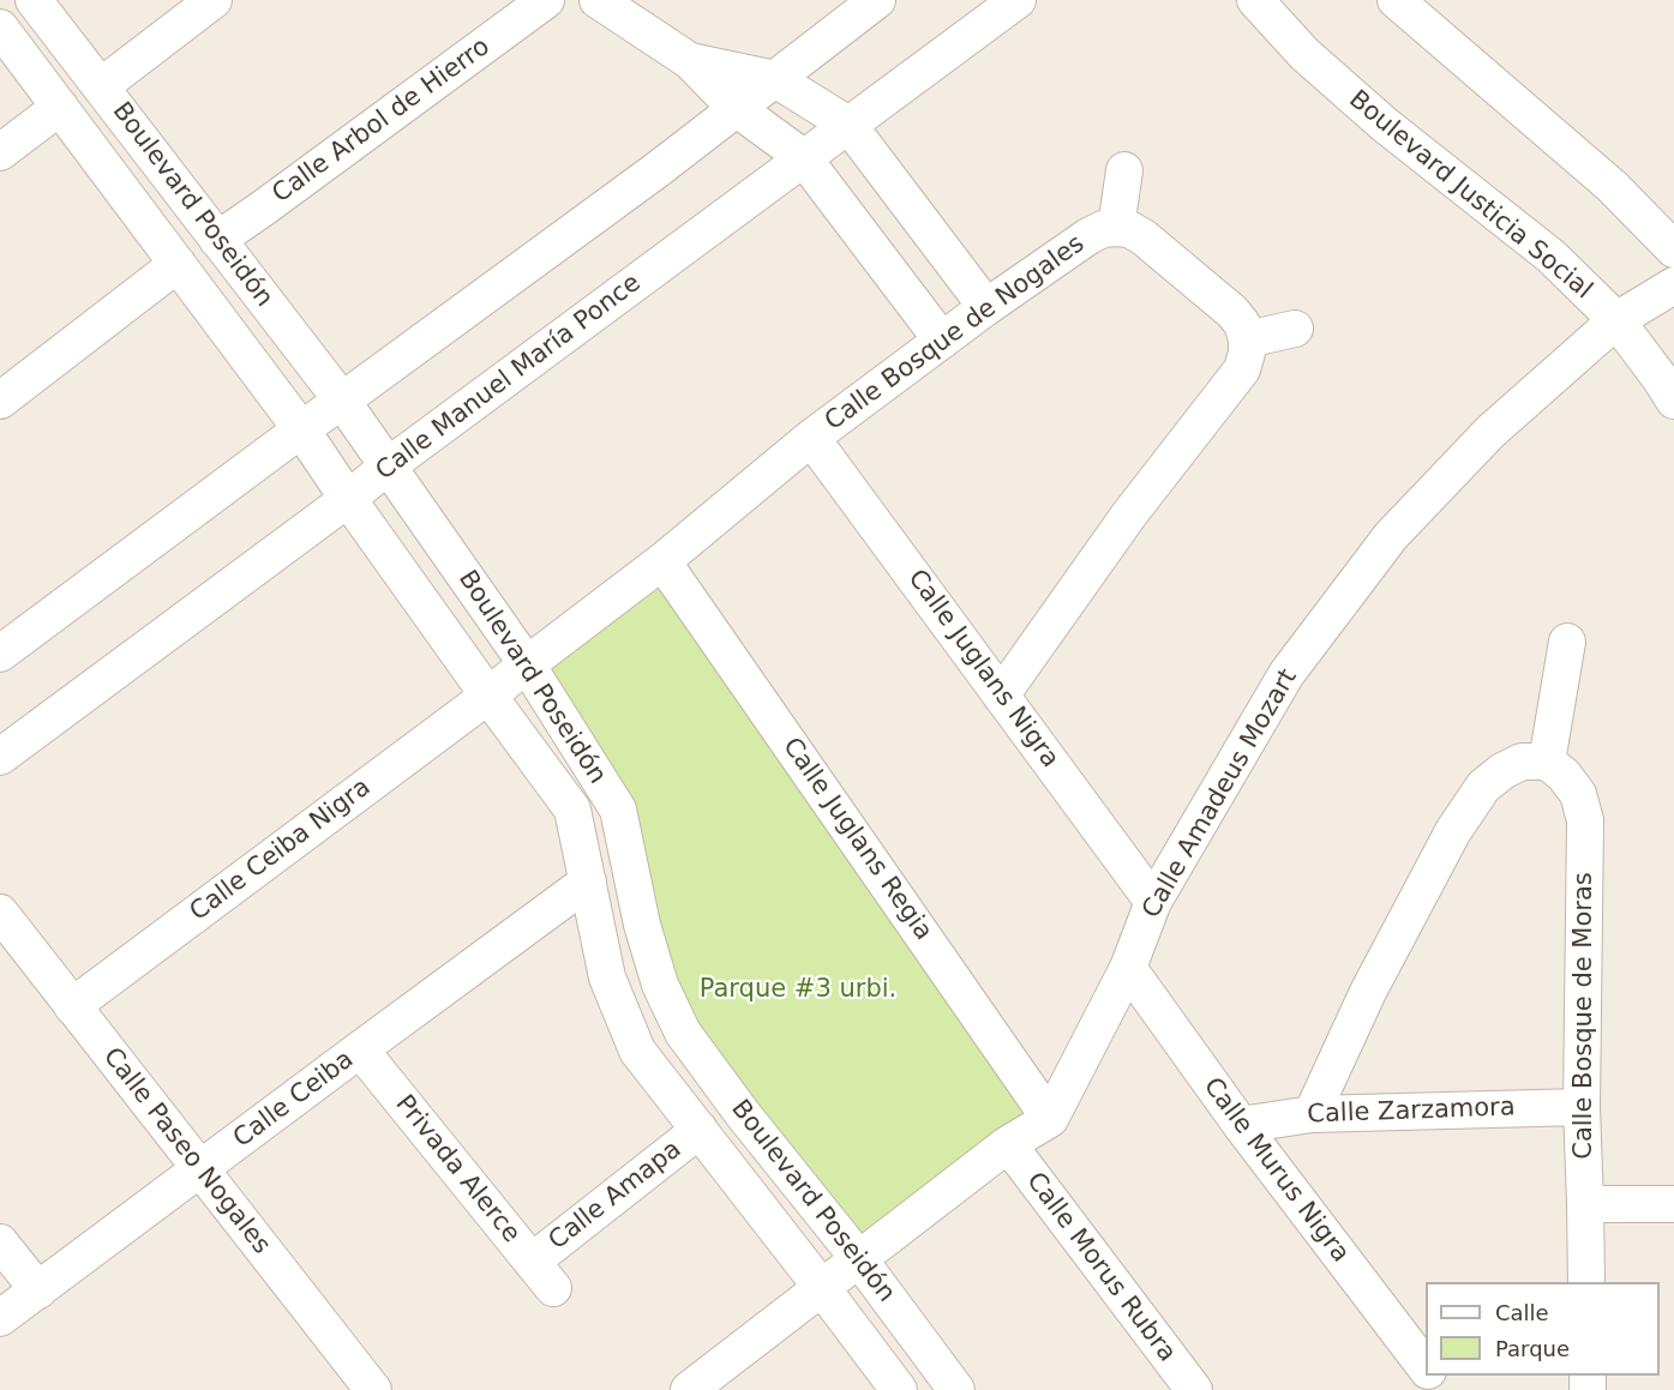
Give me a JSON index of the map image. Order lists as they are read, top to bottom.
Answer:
{
  "streets": {
    "street": [
      "Calle Arbol de Hierro",
      "Boulevard Justicia Social",
      "Boulevard Poseidón",
      "Calle Bosque de Nogales",
      "Calle Manuel María Ponce",
      "Calle Juglans Nigra",
      "Calle Amadeus Mozart",
      "Calle Juglans Regia",
      "Calle Ceiba Nigra",
      "Calle Bosque de Moras",
      "Calle Ceiba",
      "Calle Zarzamora",
      "Calle Paseo Nogales",
      "Privada Alerce",
      "Calle Murus Nigra",
      "Calle Amapa",
      "Calle Morus Rubra"
    ]
  },
  "crossings": [
    ["Calle Arbol de Hierro", "Boulevard Poseidón"],
    ["Boulevard Justicia Social", "Calle Amadeus Mozart"],
    ["Boulevard Poseidón", "Calle Bosque de Nogales"],
    ["Boulevard Poseidón", "Calle Manuel María Ponce"],
    ["Boulevard Poseidón", "Calle Ceiba Nigra"],
    ["Boulevard Poseidón", "Calle Ceiba"],
    ["Boulevard Poseidón", "Calle Amapa"],
    ["Calle Bosque de Nogales", "Calle Juglans Nigra"],
    ["Calle Bosque de Nogales", "Calle Juglans Regia"],
    ["Calle Bosque de Nogales", "Calle Ceiba Nigra"],
    ["Calle Juglans Nigra", "Calle Amadeus Mozart"],
    ["Calle Amadeus Mozart", "Calle Juglans Regia"],
    ["Calle Amadeus Mozart", "Calle Murus Nigra"],
    ["Calle Ceiba Nigra", "Calle Paseo Nogales"],
    ["Calle Bosque de Moras", "Calle Zarzamora"],
    ["Calle Ceiba", "Calle Paseo Nogales"],
    ["Calle Ceiba", "Privada Alerce"],
    ["Calle Zarzamora", "Calle Murus Nigra"],
    ["Privada Alerce", "Calle Amapa"]
  ],
  "parks": ["Parque #3 urbi."],
  "legend": ["Calle", "Parque"]
}
